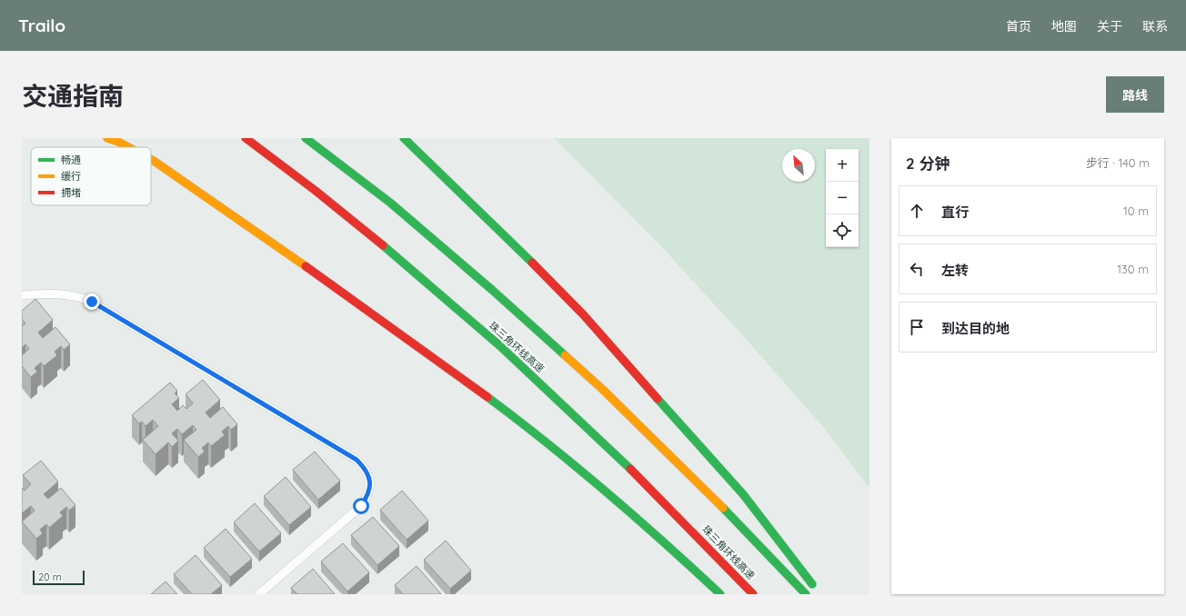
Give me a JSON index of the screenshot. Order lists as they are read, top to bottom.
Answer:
{
  "streets": {
    "highway": ["珠三角环线高速"]
  },
  "legend": ["畅通", "缓行", "拥堵"],
  "scale_bar": "20 m",
  "north": "top left",
  "page": {
    "header": "Trailo",
    "nav": [
      "首页",
      "地图",
      "关于",
      "联系"
    ],
    "title": "交通指南",
    "buttons": "路线",
    "heading": ["2 分钟", "步行 · 140 m"],
    "map_buttons": ["+", "−"],
    "list": [
      ["直行", "10 m"],
      ["左转", "130 m"],
      "到达目的地"
    ],
    "scale": "20 m"
  }
}
